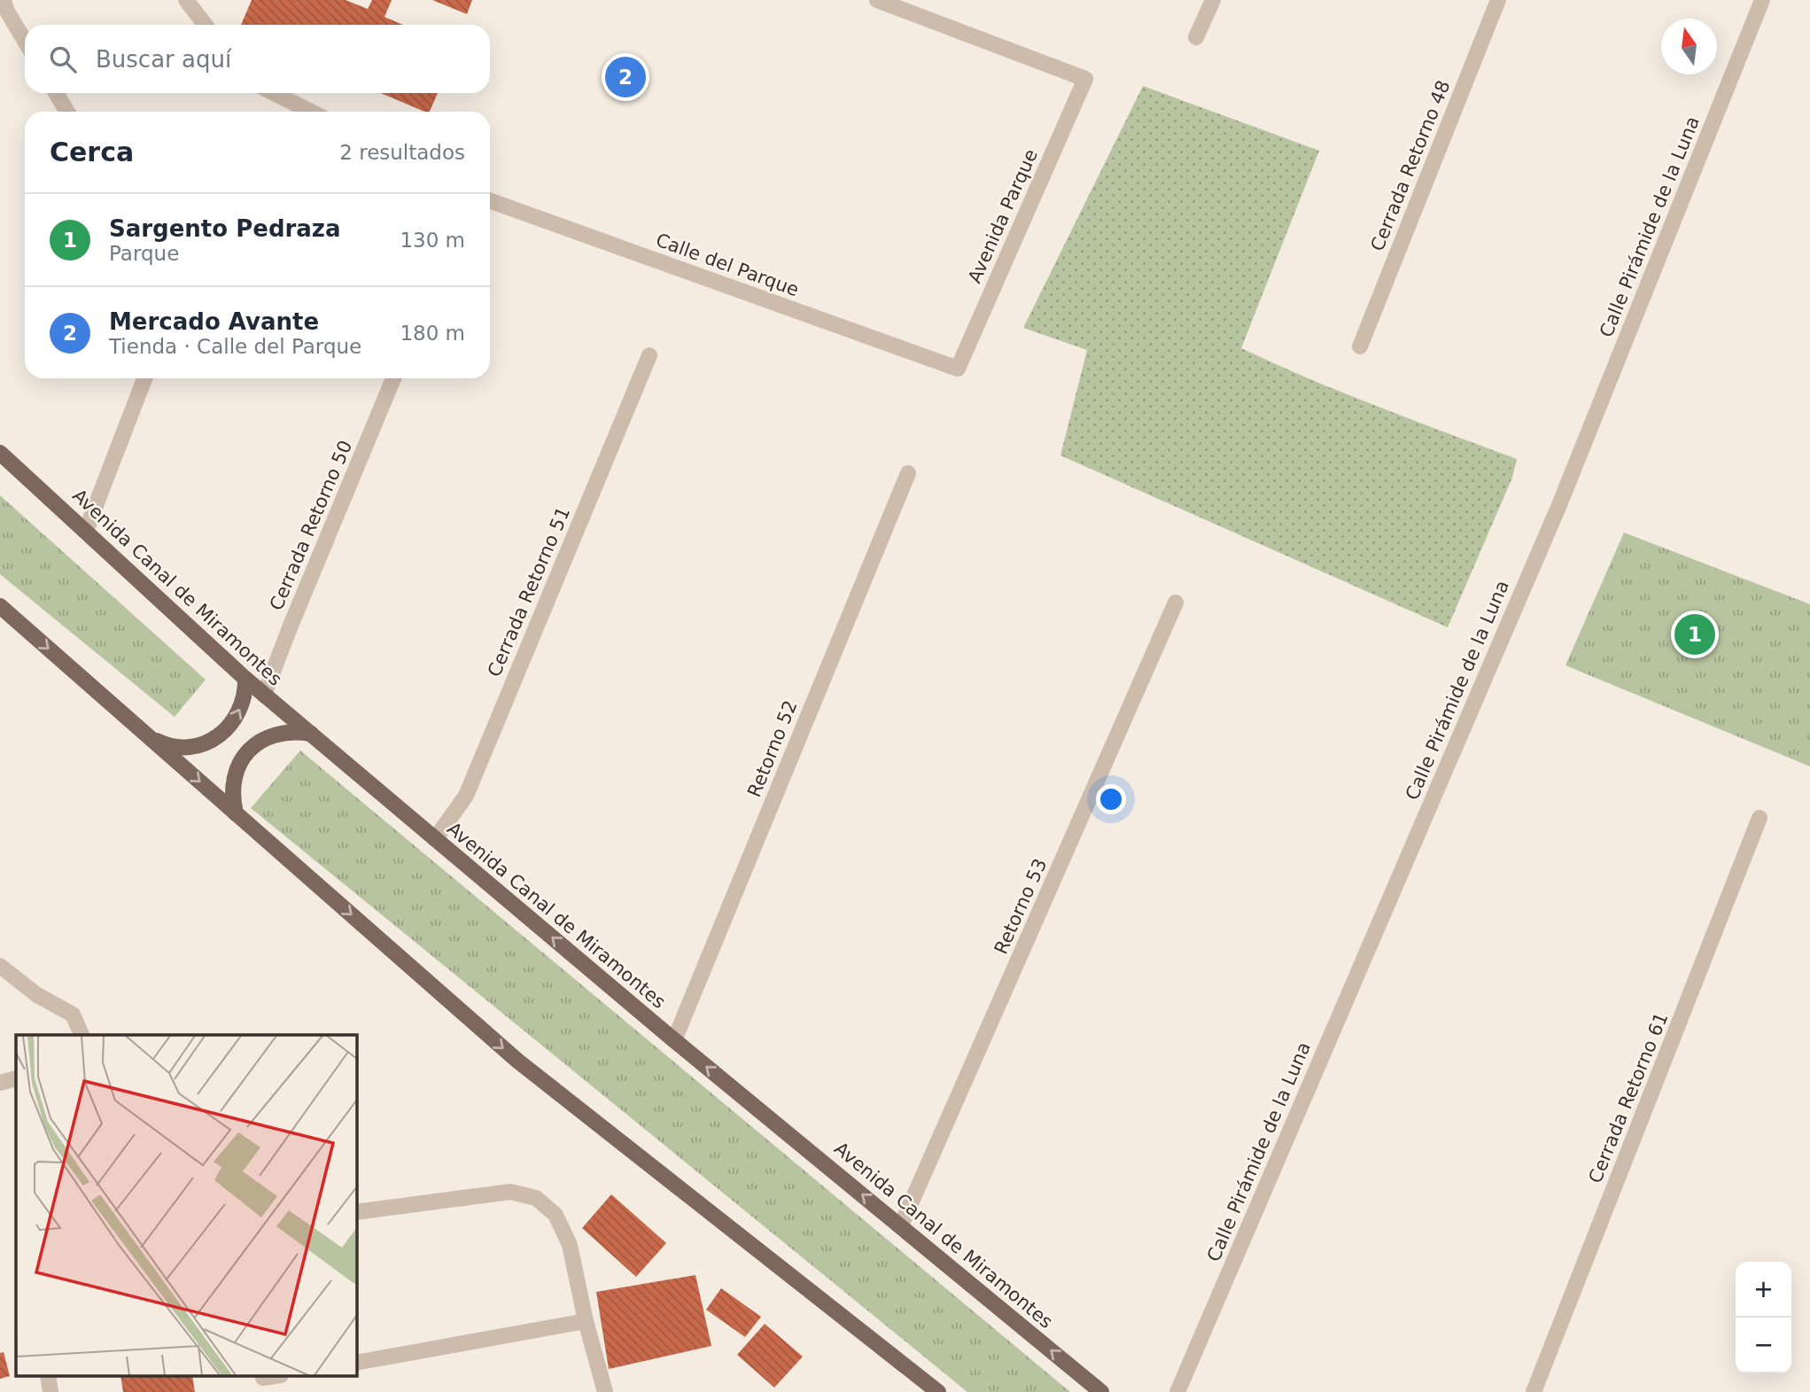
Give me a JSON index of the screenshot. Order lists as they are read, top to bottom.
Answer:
{
  "streets": {
    "main road": ["Avenida Canal de Miramontes"],
    "street": [
      "Cerrada Retorno 48",
      "Avenida Parque",
      "Calle Pirámide de la Luna",
      "Calle del Parque",
      "Cerrada Retorno 50",
      "Cerrada Retorno 51",
      "Retorno 52",
      "Retorno 53",
      "Cerrada Retorno 61"
    ]
  },
  "crossings": [
    ["Avenida Parque", "Calle del Parque"],
    ["Cerrada Retorno 50", "Avenida Canal de Miramontes"],
    ["Avenida Canal de Miramontes", "Cerrada Retorno 51"],
    ["Avenida Canal de Miramontes", "Retorno 52"],
    ["Avenida Canal de Miramontes", "Retorno 53"]
  ],
  "north": "top",
  "page": {
    "search": "Buscar aquí",
    "pins": ["2", "1"],
    "heading": ["Cerca", "2 resultados"],
    "list": [
      {
        "mark": "1",
        "name": "Sargento Pedraza",
        "note": "Parque",
        "value": "130 m"
      },
      {
        "mark": "2",
        "name": "Mercado Avante",
        "note": "Tienda · Calle del Parque",
        "value": "180 m"
      }
    ],
    "map_buttons": ["+", "−"]
  }
}
